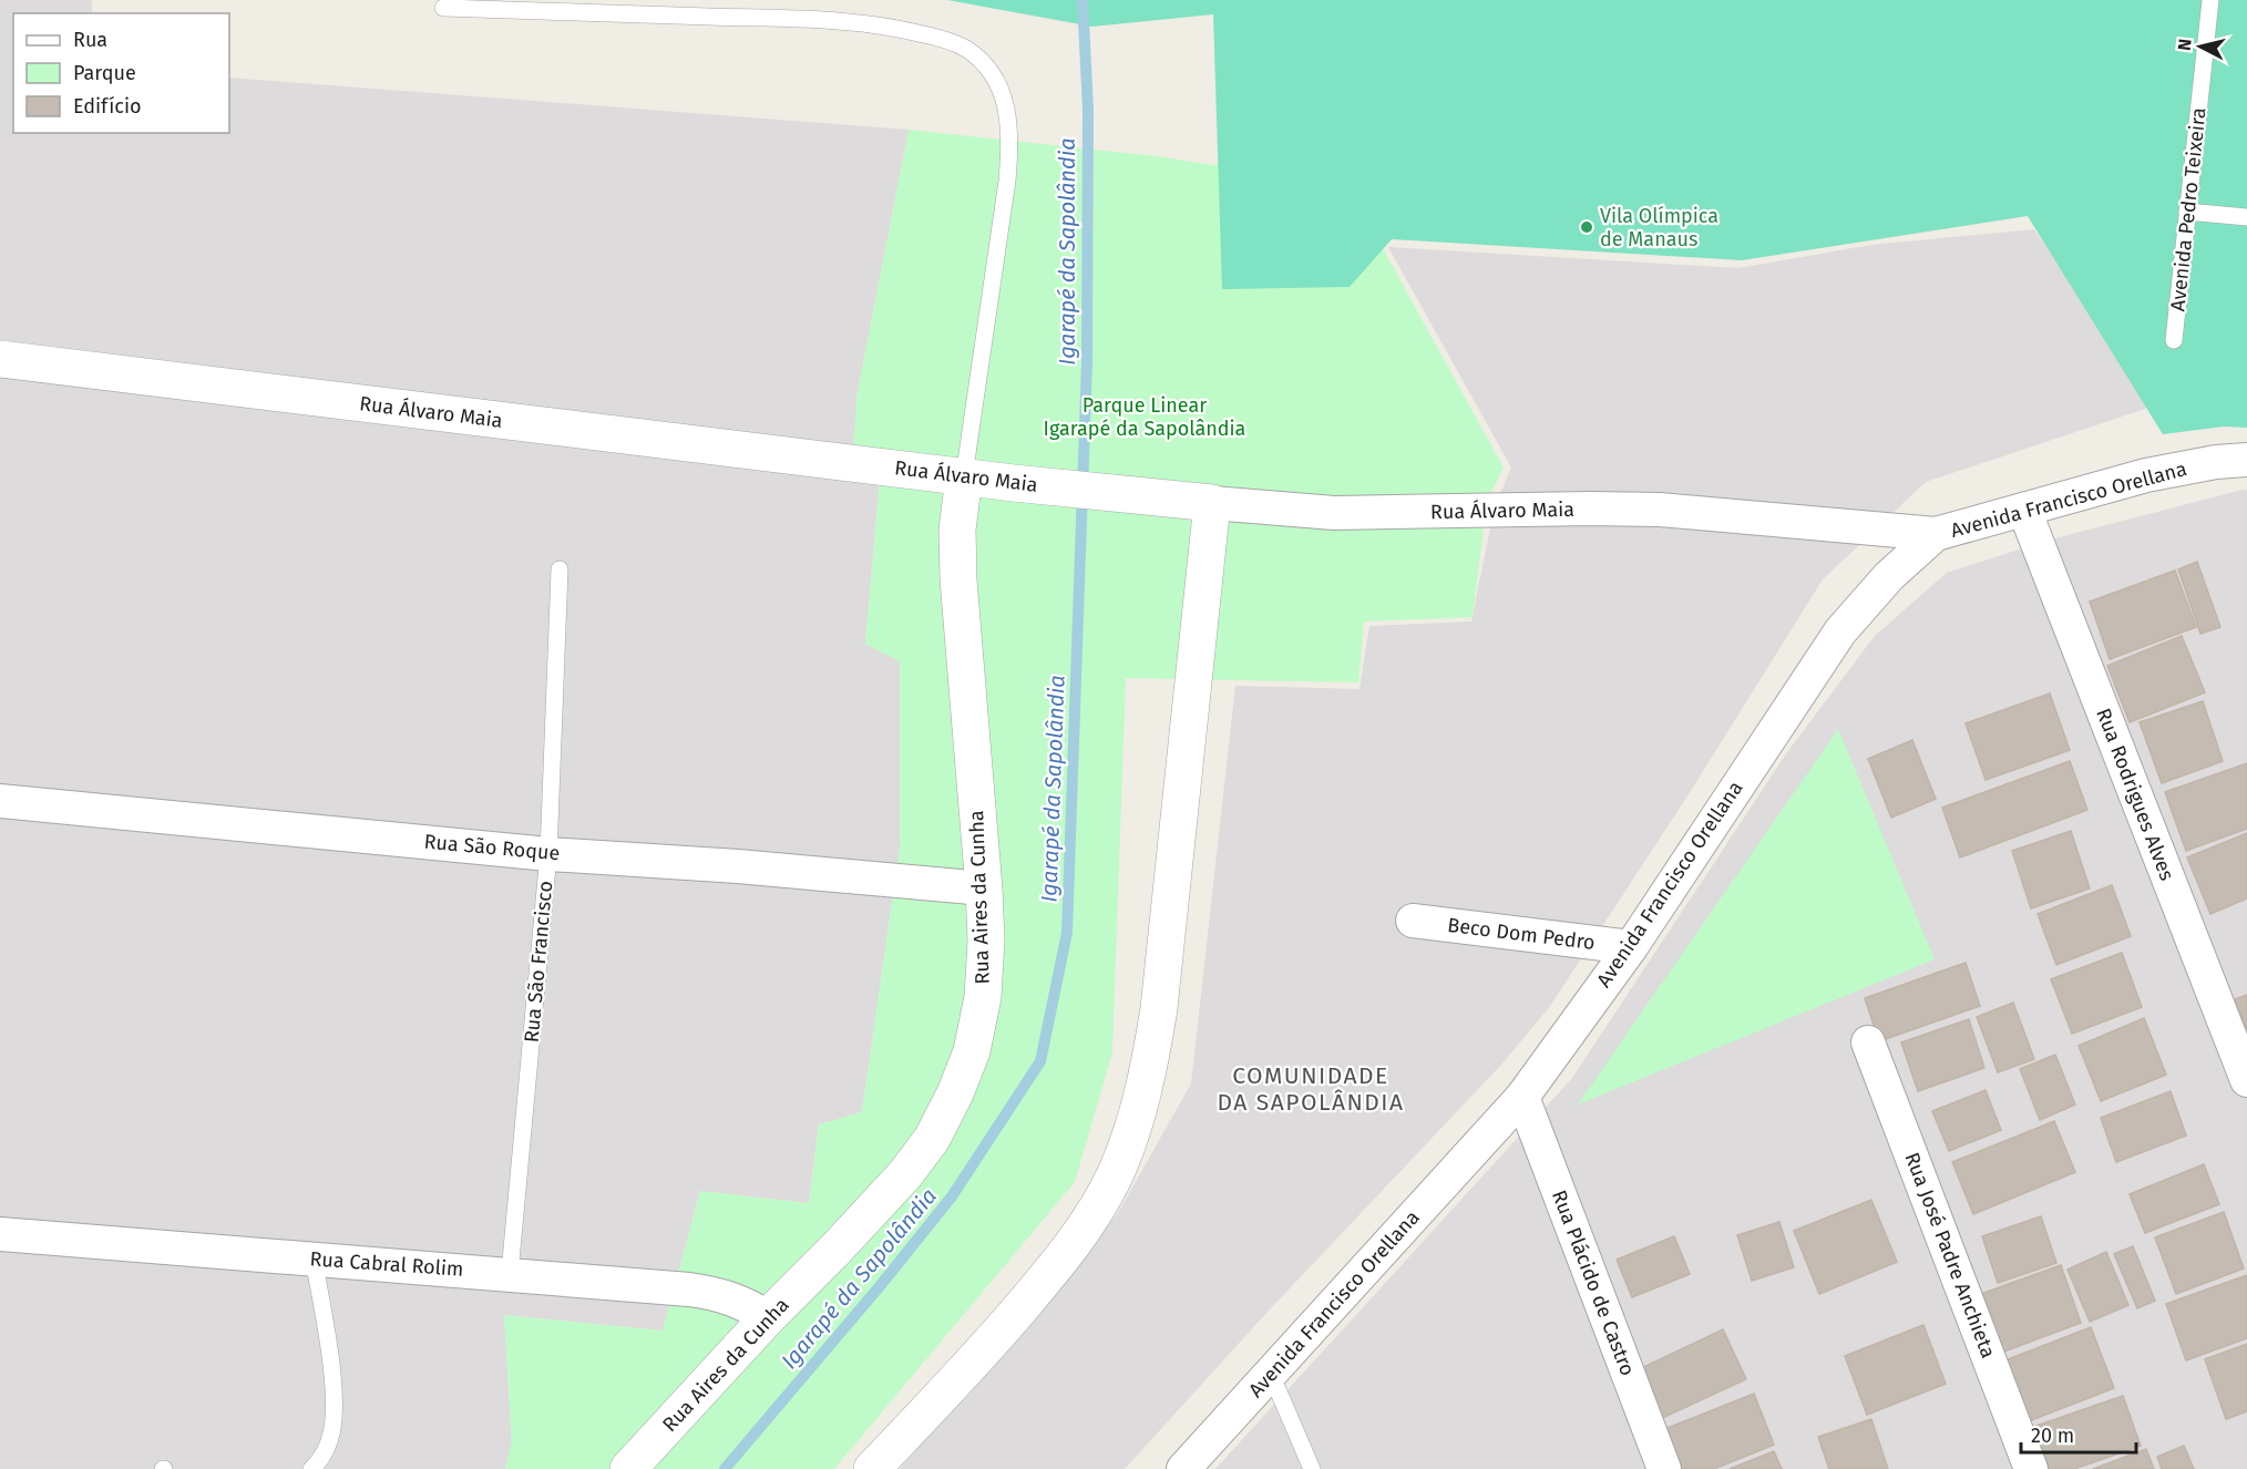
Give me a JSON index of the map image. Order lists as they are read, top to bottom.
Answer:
{
  "streets": {
    "street": [
      "Rua Álvaro Maia",
      "Avenida Francisco Orellana",
      "Rua Rodrigues Alves",
      "Rua São Roque",
      "Rua Aires da Cunha",
      "Beco Dom Pedro",
      "Rua José Padre Anchieta",
      "Rua Cabral Rolim",
      "Rua Plácido de Castro"
    ],
    "lane": ["Avenida Pedro Teixeira", "Rua São Francisco"]
  },
  "crossings": [
    ["Rua Álvaro Maia", "Avenida Francisco Orellana"],
    ["Rua Álvaro Maia", "Rua Aires da Cunha"],
    ["Avenida Francisco Orellana", "Rua Rodrigues Alves"],
    ["Avenida Francisco Orellana", "Beco Dom Pedro"],
    ["Avenida Francisco Orellana", "Rua Plácido de Castro"],
    ["Rua São Roque", "Rua Aires da Cunha"],
    ["Rua São Roque", "Rua São Francisco"],
    ["Rua Aires da Cunha", "Rua Cabral Rolim"],
    ["Rua São Francisco", "Rua Cabral Rolim"]
  ],
  "districts": ["COMUNIDADE DA SAPOLÂNDIA"],
  "water": ["Igarapé da Sapolândia"],
  "parks": ["Parque Linear Igarapé da Sapolândia"],
  "places": ["Vila Olímpica de Manaus"],
  "legend": ["Rua", "Parque", "Edifício"],
  "scale_bar": "20 m",
  "north": "left"
}
